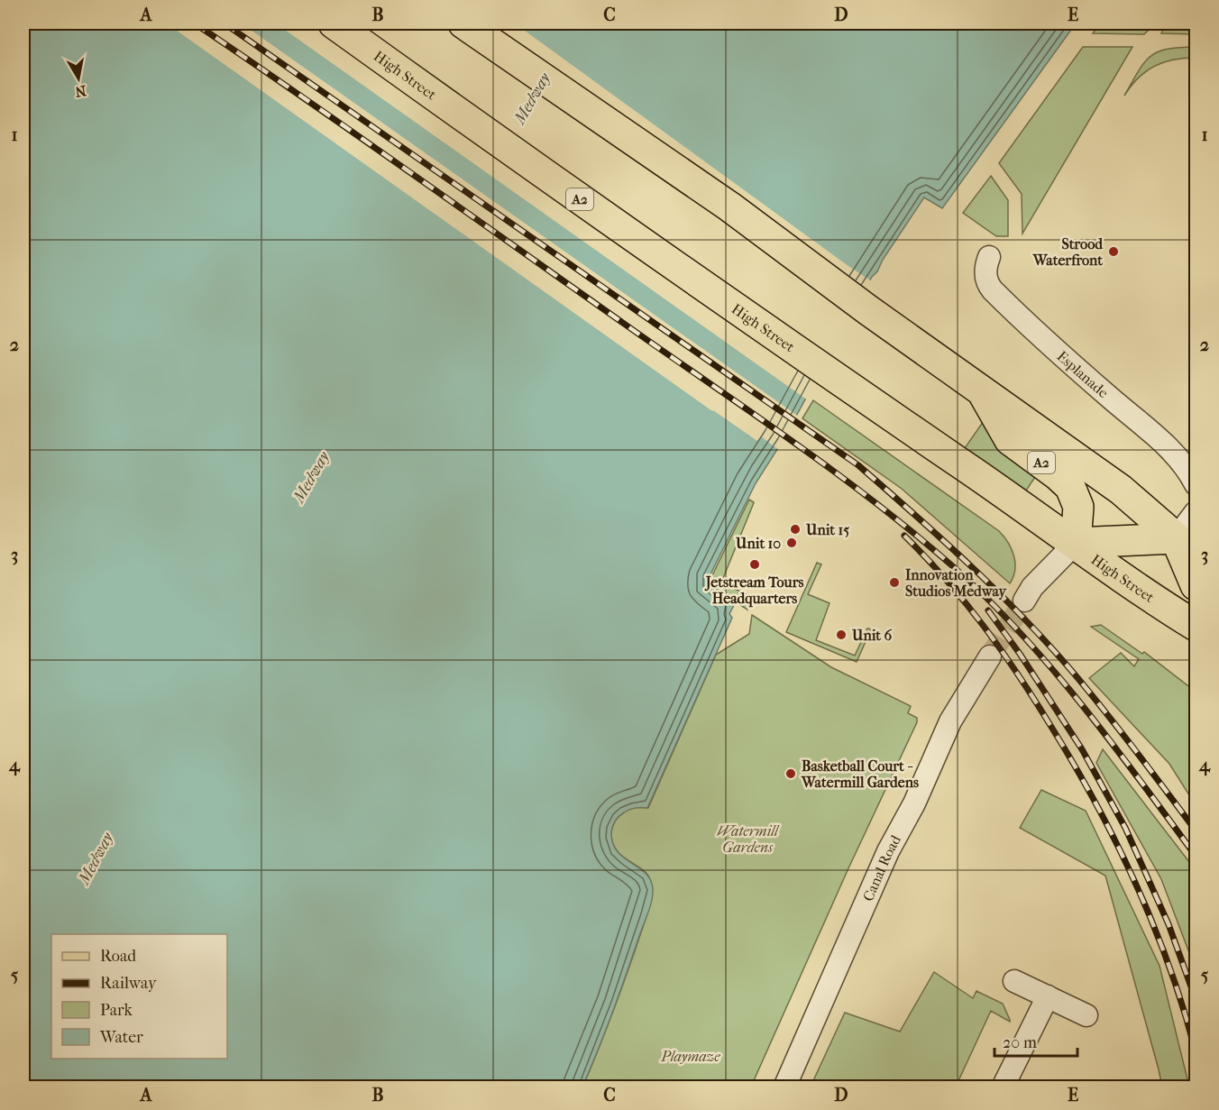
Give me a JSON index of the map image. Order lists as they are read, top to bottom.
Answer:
{
  "streets": {
    "main road": ["High Street", "A2"],
    "street": ["Esplanade", "Canal Road"]
  },
  "crossings": [
    ["High Street", "A2"]
  ],
  "water": ["Medway"],
  "parks": ["Watermill Gardens", "Playmaze"],
  "places": [
    "Strood Waterfront",
    "Unit 15",
    "Unit 10",
    "Jetstream Tours Headquarters",
    "Innovation Studios Medway",
    "Unit 6",
    "Basketball Court - Watermill Gardens"
  ],
  "legend": [
    "Road",
    "Railway",
    "Park",
    "Water"
  ],
  "scale_bar": "20 m",
  "north": "bottom",
  "grid": {
    "columns": [
      "A",
      "B",
      "C",
      "D",
      "E"
    ],
    "rows": [
      "1",
      "2",
      "3",
      "4",
      "5"
    ]
  }
}
